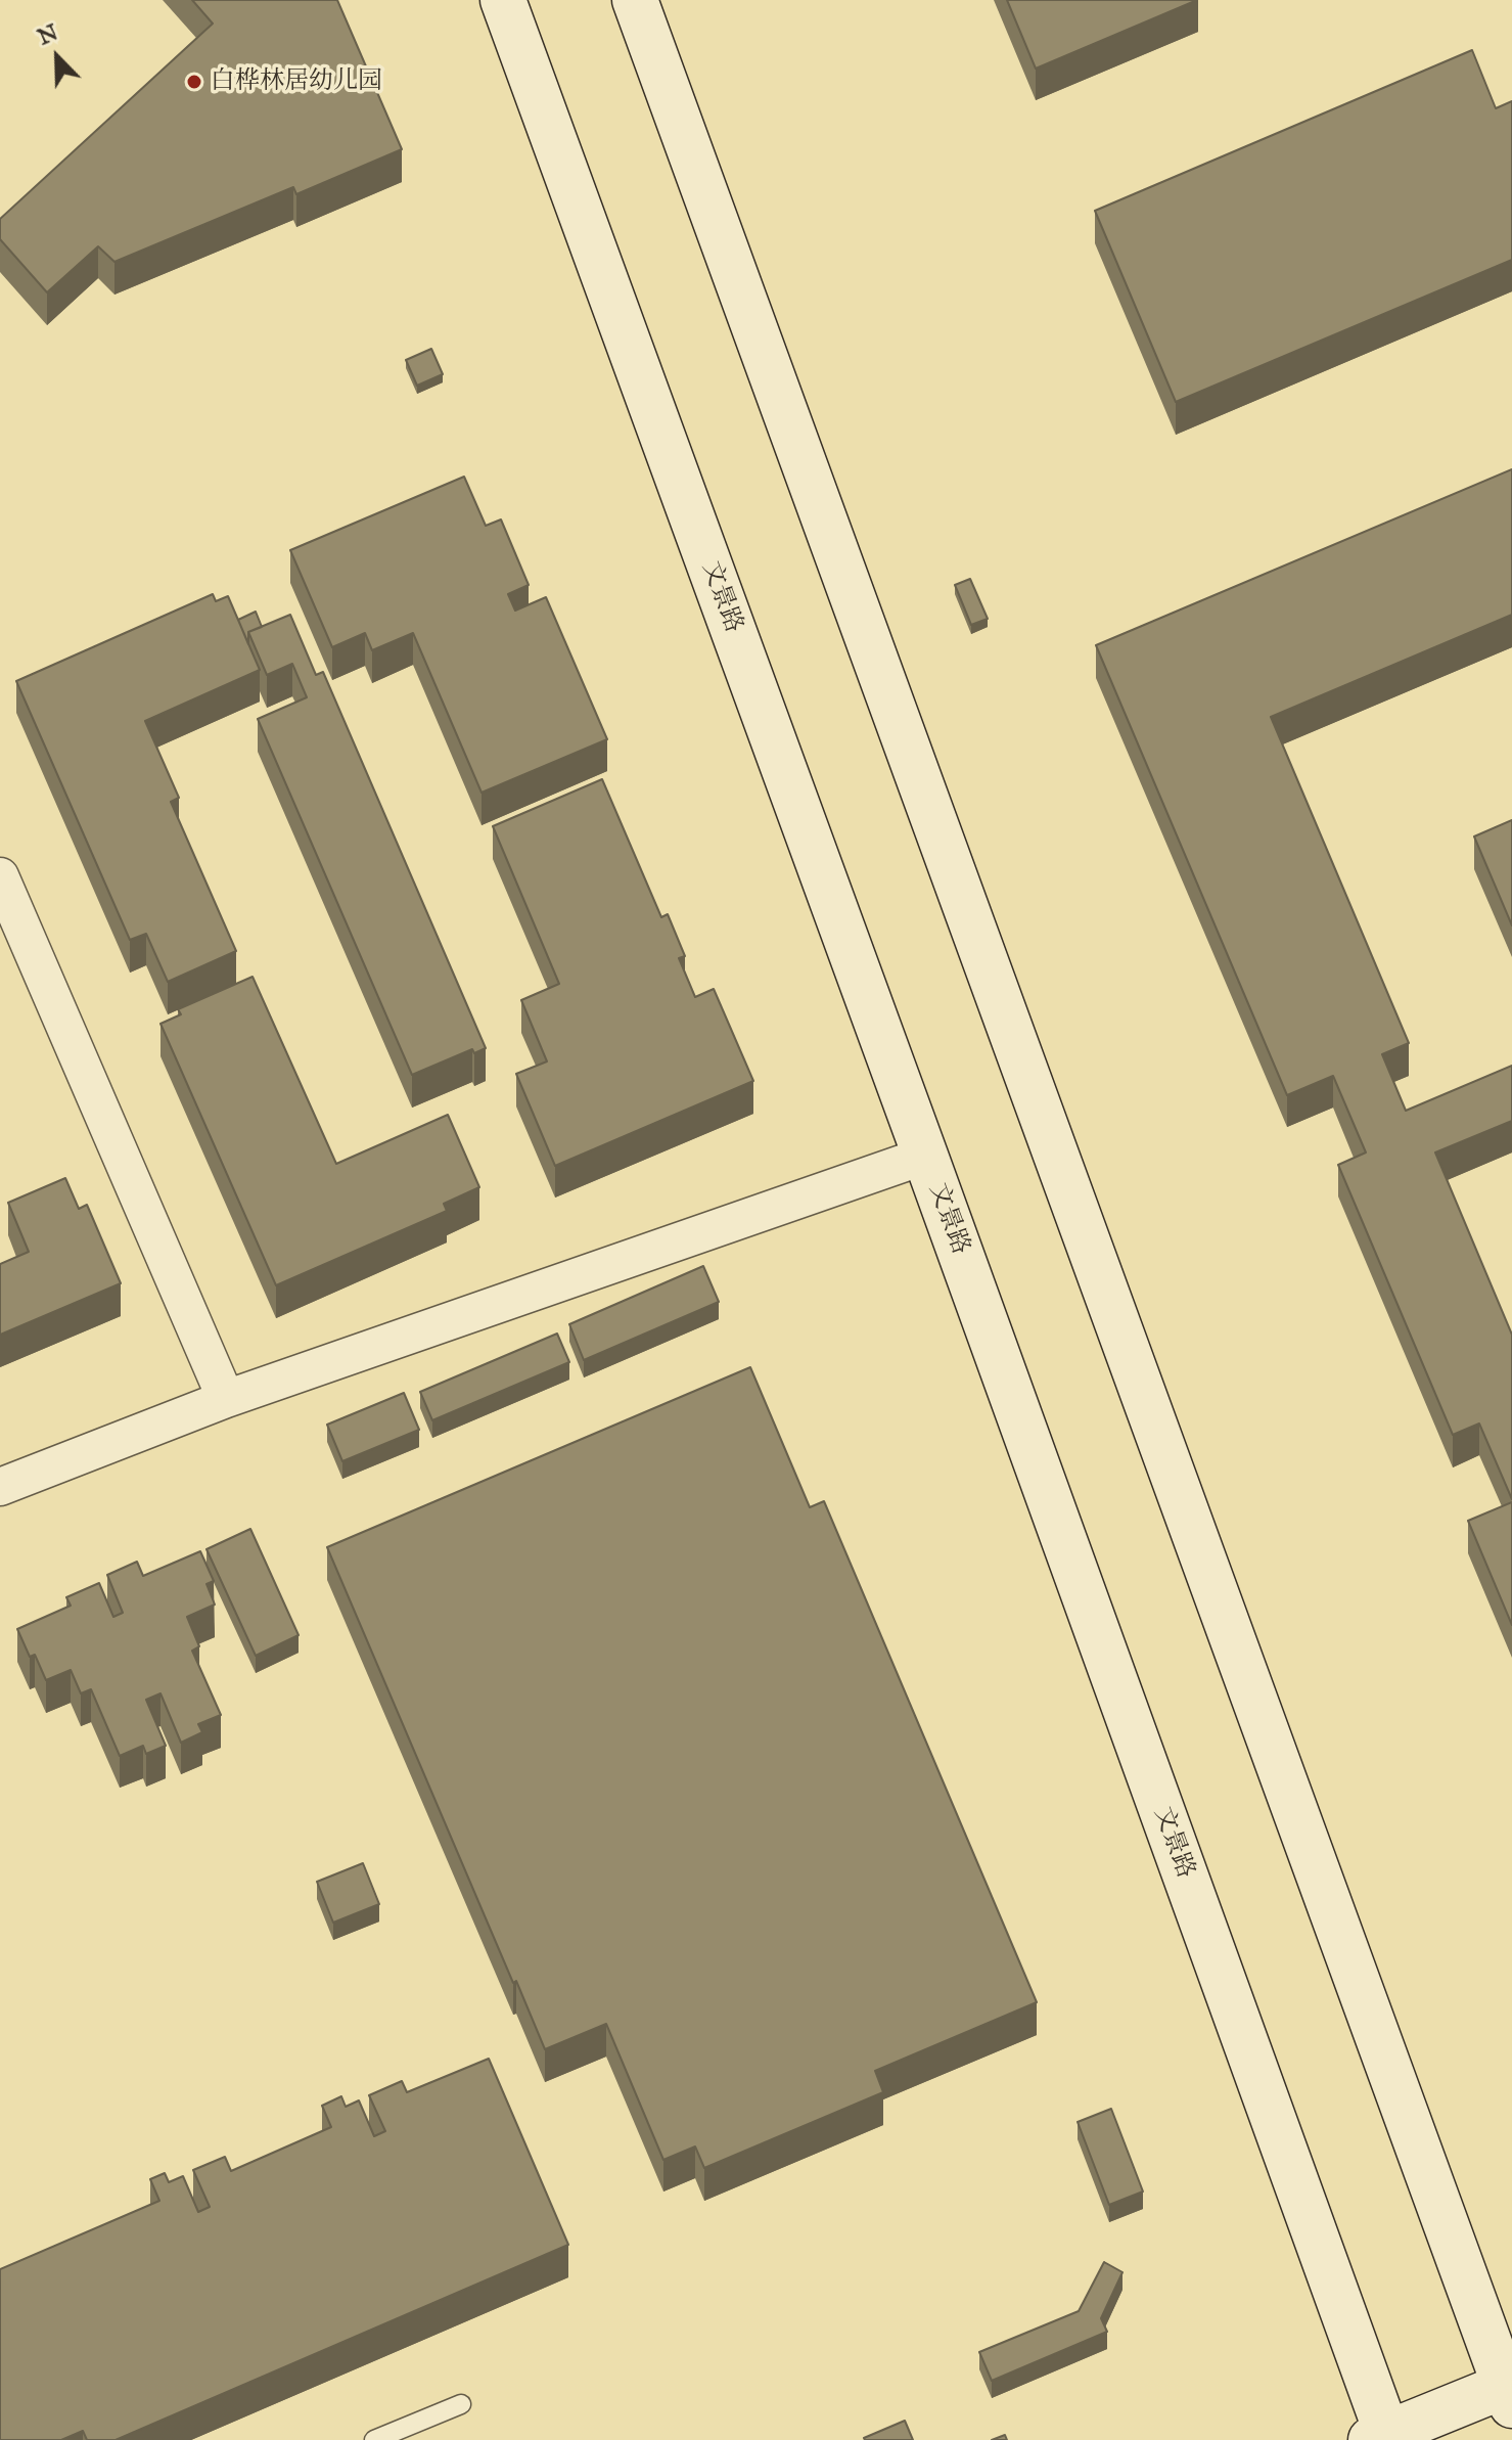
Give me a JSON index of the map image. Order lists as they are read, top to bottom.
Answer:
{
  "streets": {
    "main road": ["文景路"]
  },
  "places": ["白桦林居幼儿园"],
  "north": "top left"
}
